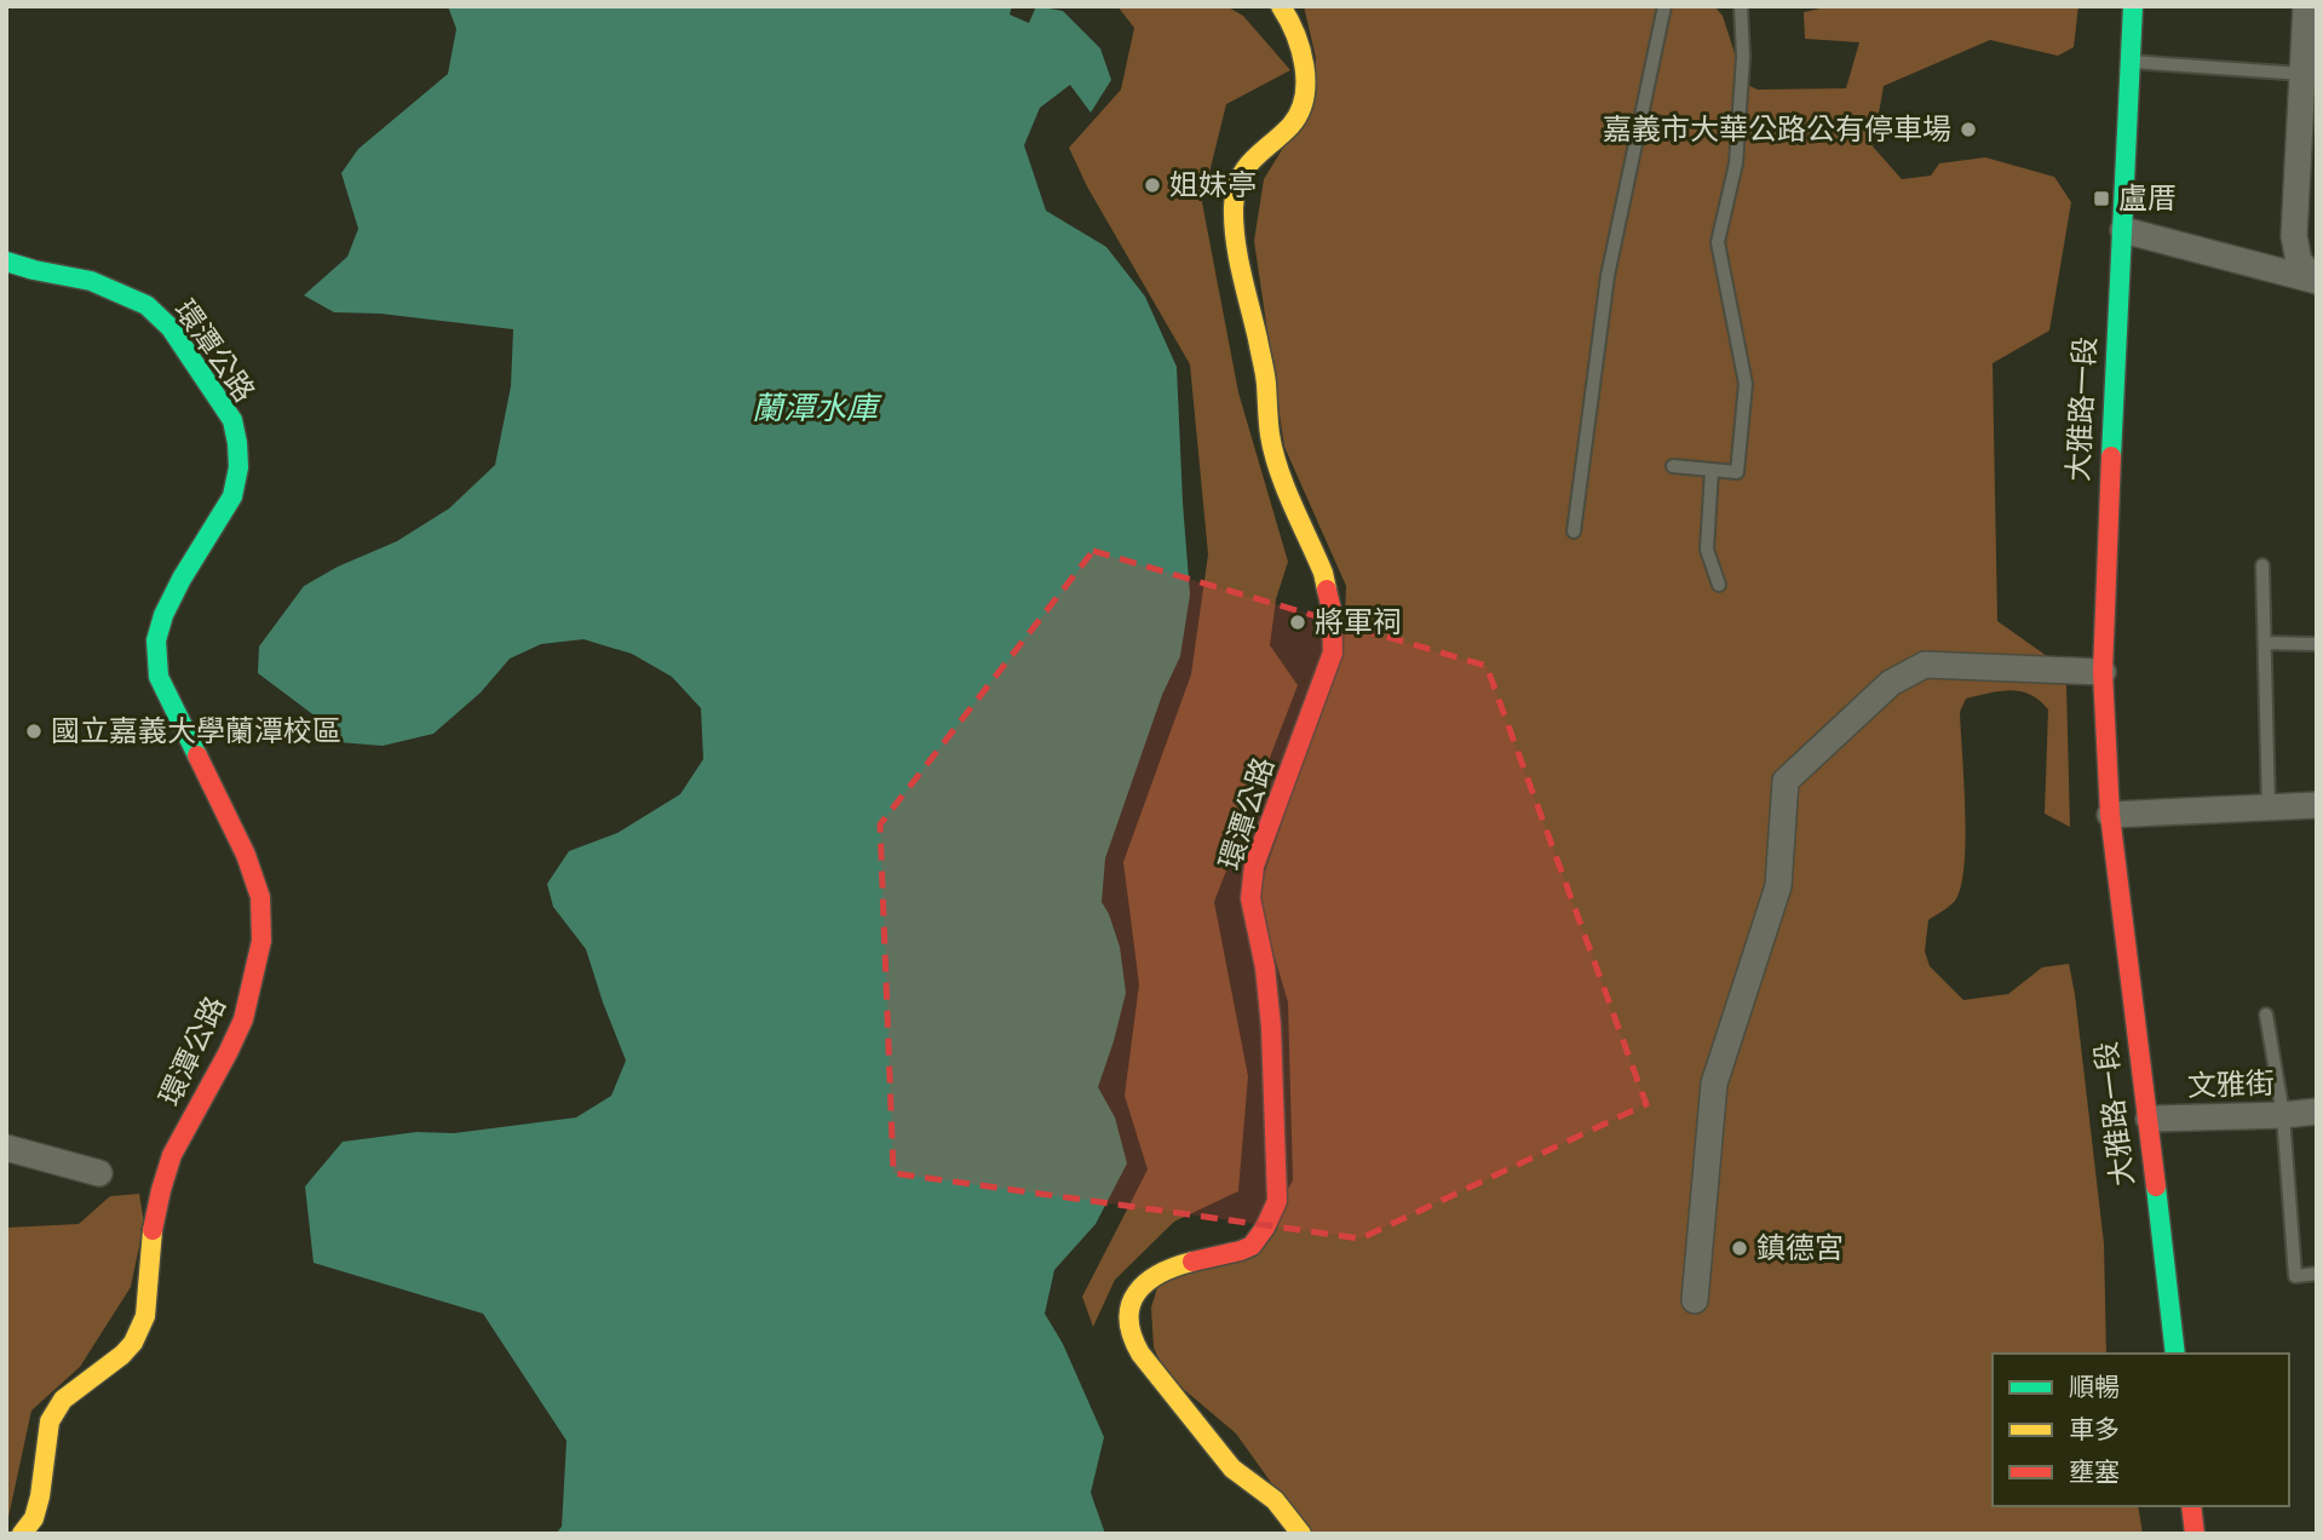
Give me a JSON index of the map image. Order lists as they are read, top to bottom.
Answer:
{
  "streets": {
    "street": ["環潭公路", "大雅路一段", "文雅街"]
  },
  "crossings": [
    ["大雅路一段", "文雅街"]
  ],
  "water": ["蘭潭水庫"],
  "places": {
    "other": [
      "嘉義市大華公路公有停車場",
      "姐妹亭",
      "將軍祠",
      "國立嘉義大學蘭潭校區",
      "鎮德宮"
    ],
    "transit": ["盧厝"]
  },
  "legend": ["順暢", "車多", "壅塞"]
}
